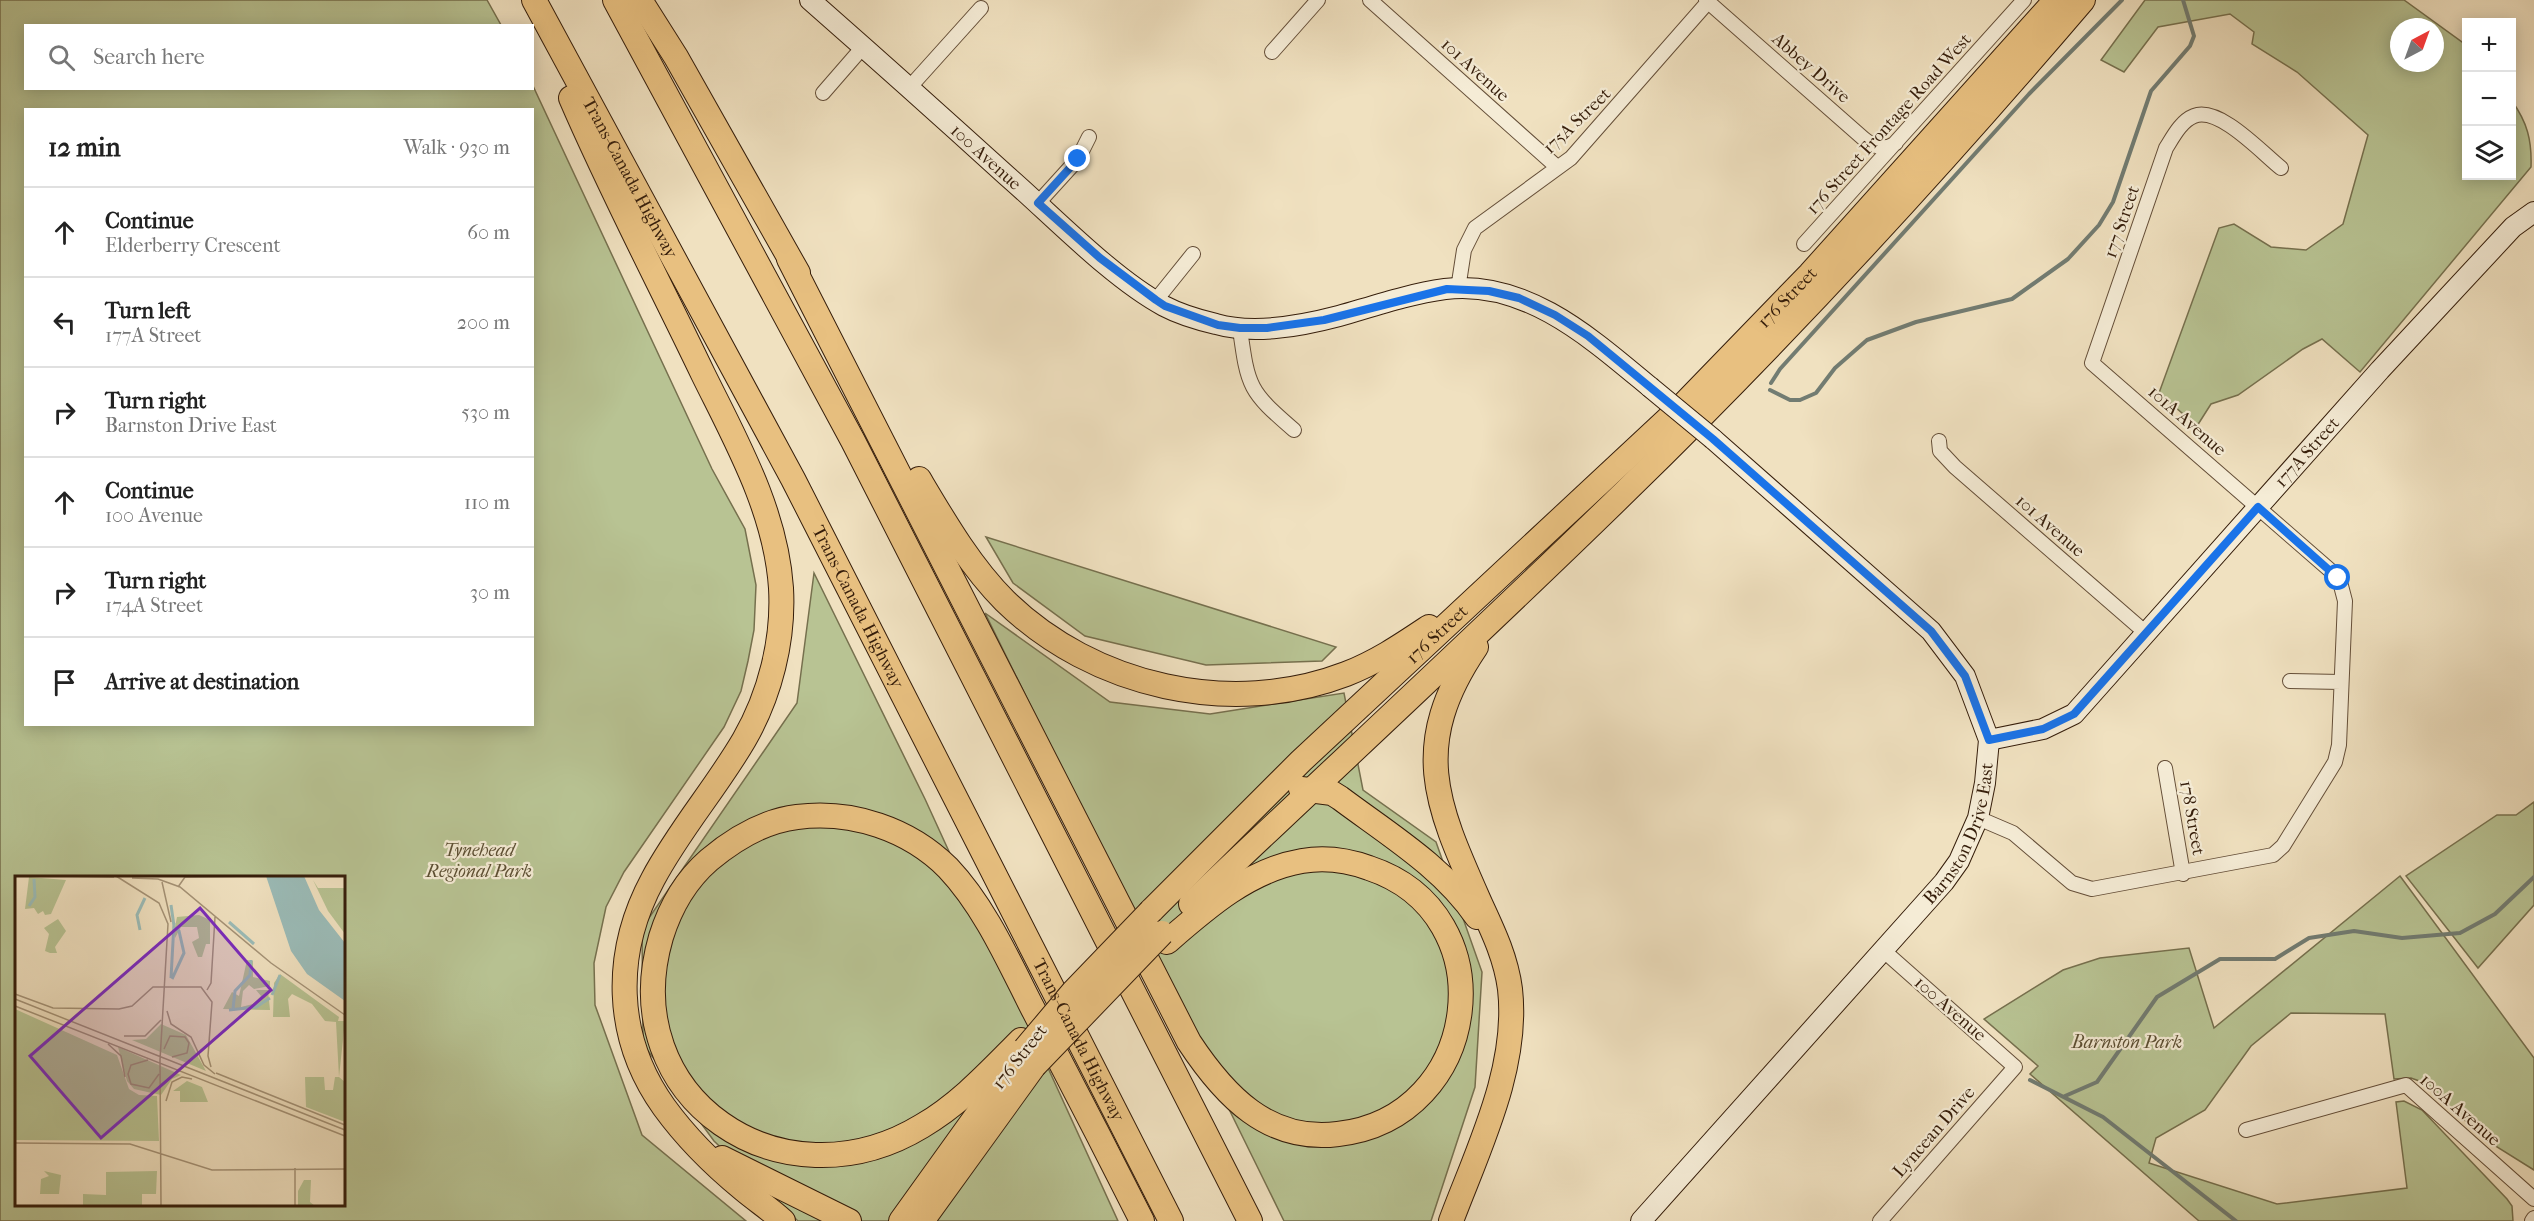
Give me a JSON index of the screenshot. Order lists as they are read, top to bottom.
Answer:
{
  "streets": {
    "highway": ["Trans-Canada Highway", "176 Street"],
    "street": [
      "Abbey Drive",
      "101 Avenue",
      "175A Street",
      "176 Street Frontage Road West",
      "100 Avenue",
      "177 Street",
      "101A Avenue",
      "177A Street",
      "178 Street",
      "Barnston Drive East",
      "100A Avenue",
      "Lyncean Drive"
    ]
  },
  "crossings": [
    ["Abbey Drive", "175A Street"],
    ["Abbey Drive", "176 Street Frontage Road West"],
    ["101 Avenue", "175A Street"],
    ["101 Avenue", "177A Street"],
    ["175A Street", "Barnston Drive East"],
    ["100 Avenue", "Barnston Drive East"],
    ["100 Avenue", "Lyncean Drive"],
    ["177 Street", "101A Avenue"],
    ["101A Avenue", "177A Street"],
    ["101A Avenue", "178 Street"],
    ["177A Street", "Barnston Drive East"]
  ],
  "parks": ["Tynehead Regional Park", "Barnston Park"],
  "north": "top right",
  "page": {
    "map_buttons": ["+", "−"],
    "search": "Search here",
    "heading": ["12 min", "Walk · 930 m"],
    "list": [
      ["Continue", "Elderberry Crescent", "60 m"],
      ["Turn left", "177A Street", "200 m"],
      ["Turn right", "Barnston Drive East", "530 m"],
      ["Continue", "100 Avenue", "110 m"],
      ["Turn right", "174A Street", "30 m"],
      "Arrive at destination"
    ]
  }
}
